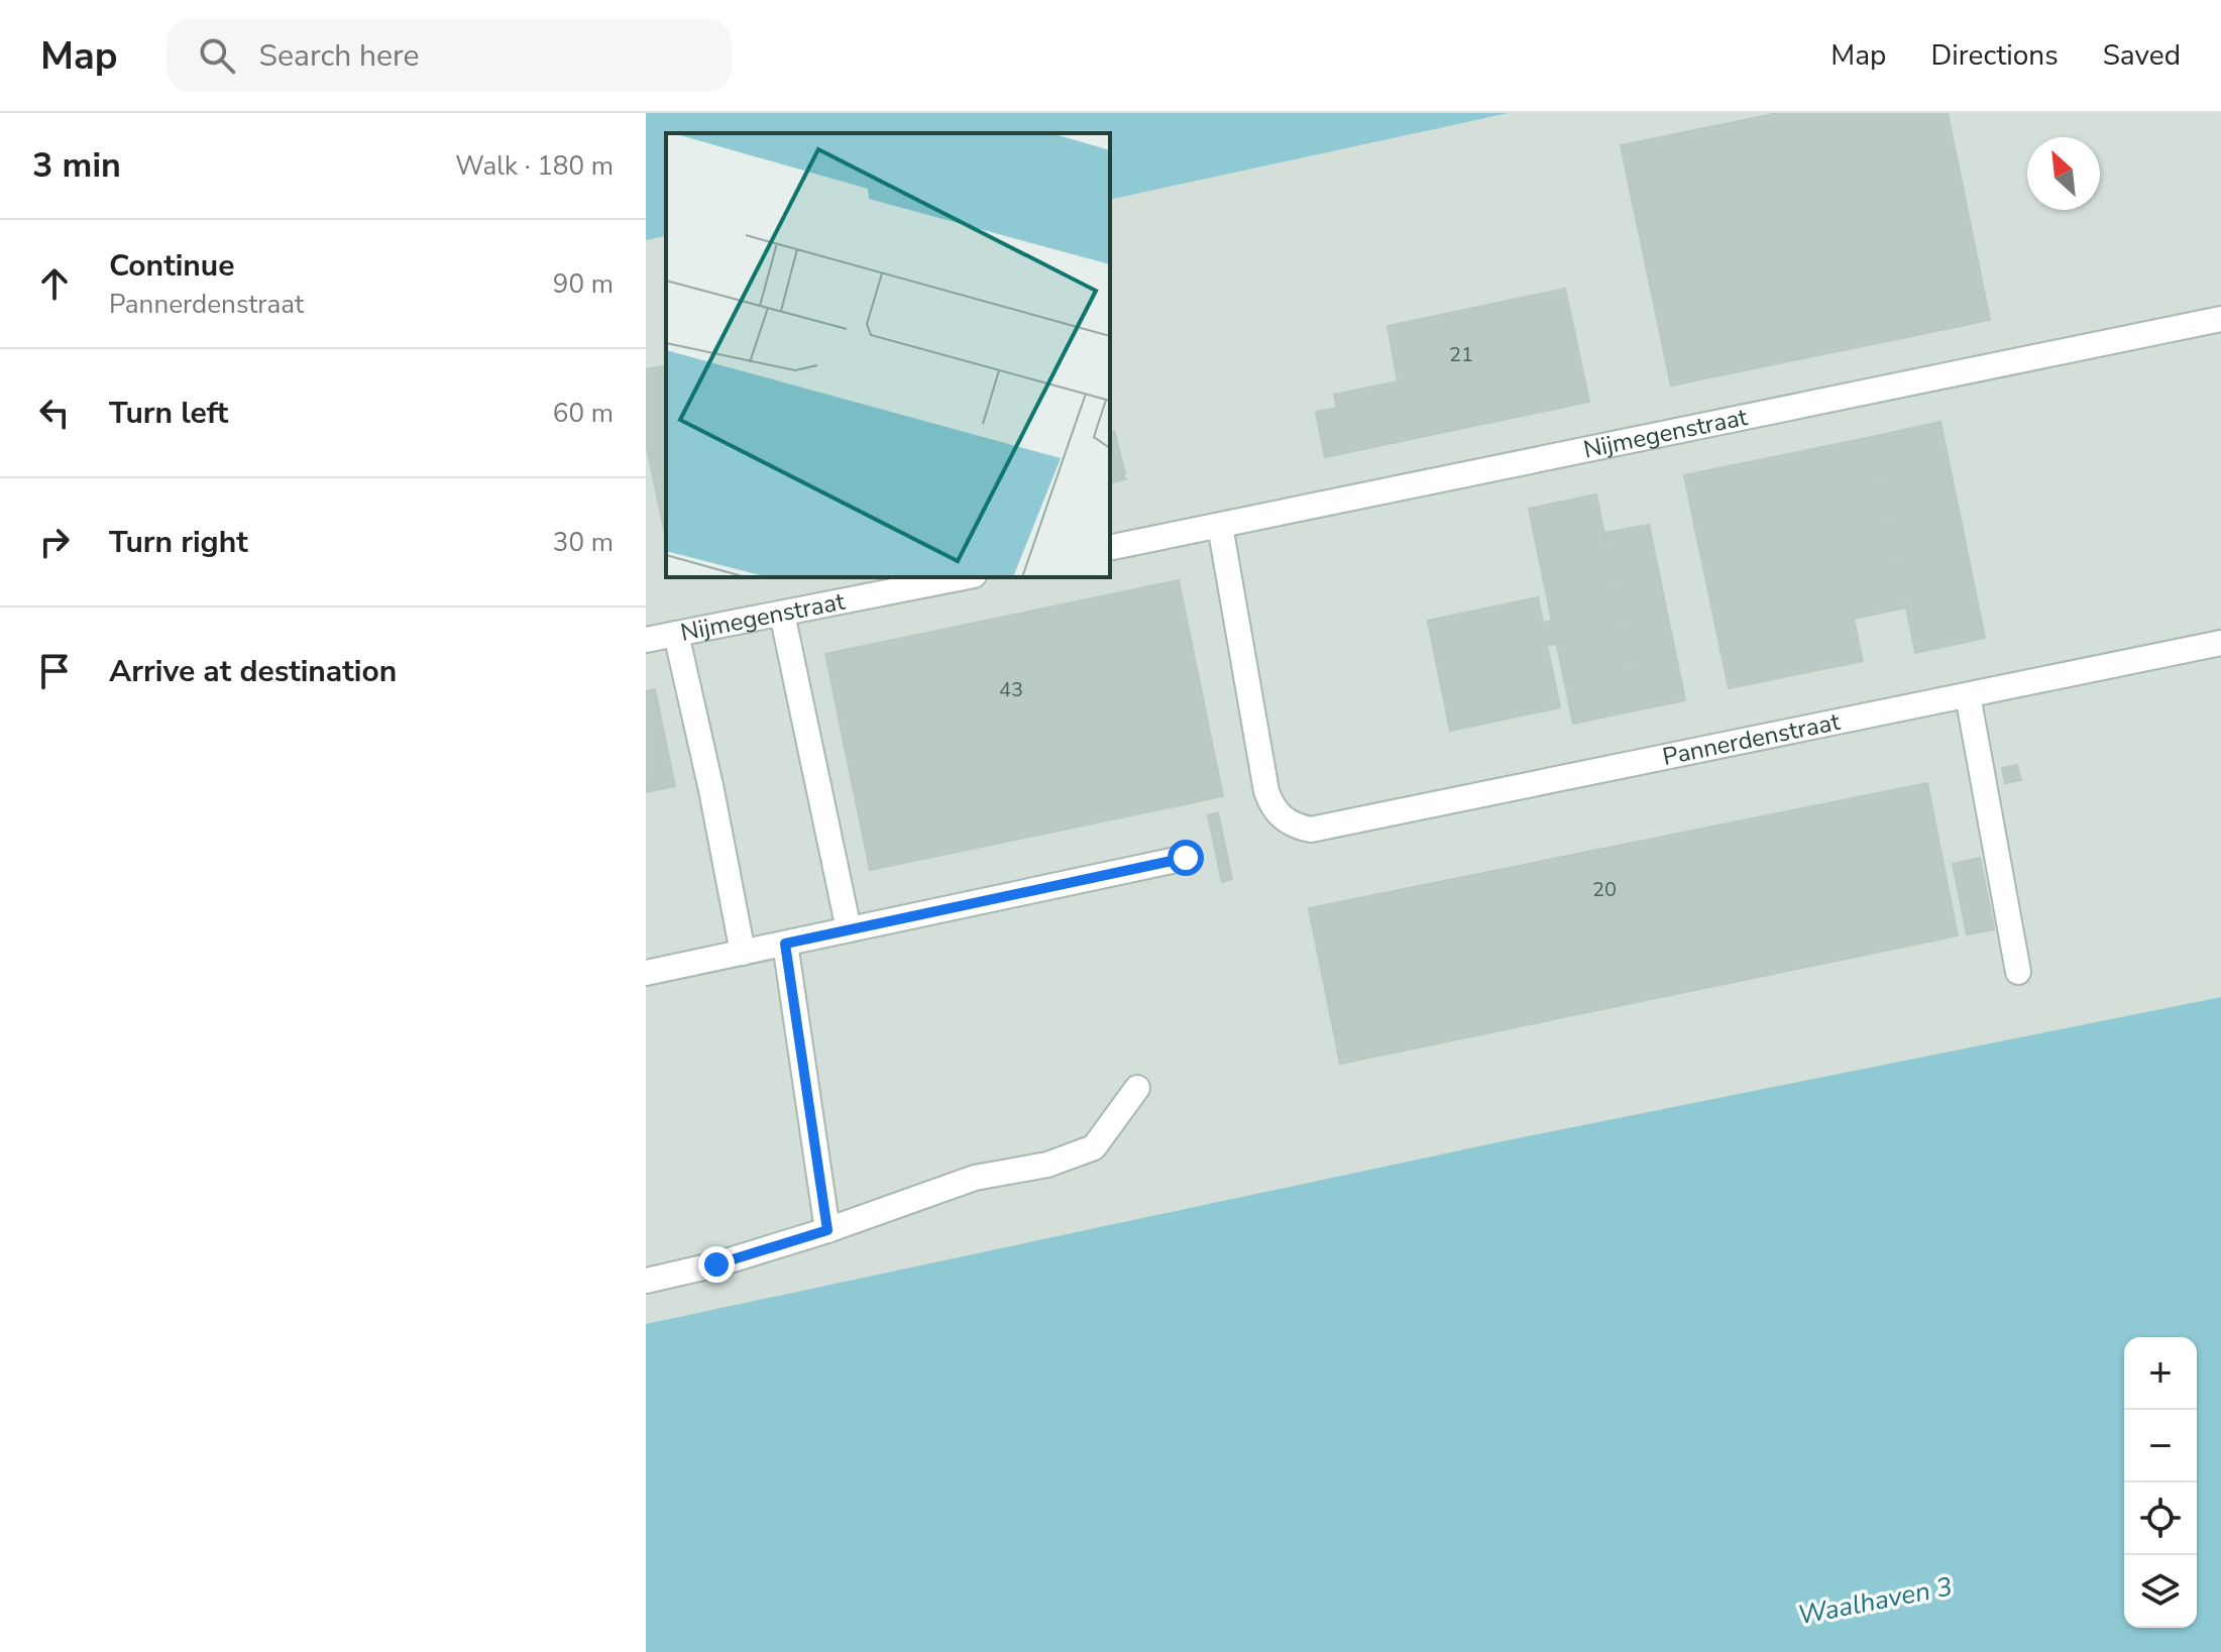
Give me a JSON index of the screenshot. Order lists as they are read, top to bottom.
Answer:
{
  "streets": {
    "street": ["Nijmegenstraat", "Pannerdenstraat"]
  },
  "crossings": [
    ["Nijmegenstraat", "Pannerdenstraat"]
  ],
  "water": ["Waalhaven 3"],
  "house_numbers": ["21", "43", "20"],
  "north": "top left",
  "page": {
    "header": "Map",
    "search": "Search here",
    "nav": ["Map", "Directions", "Saved"],
    "heading": ["3 min", "Walk · 180 m"],
    "list": [
      ["Continue", "Pannerdenstraat", "90 m"],
      ["Turn left", "60 m"],
      ["Turn right", "30 m"],
      "Arrive at destination"
    ],
    "map_buttons": ["+", "−"]
  }
}
